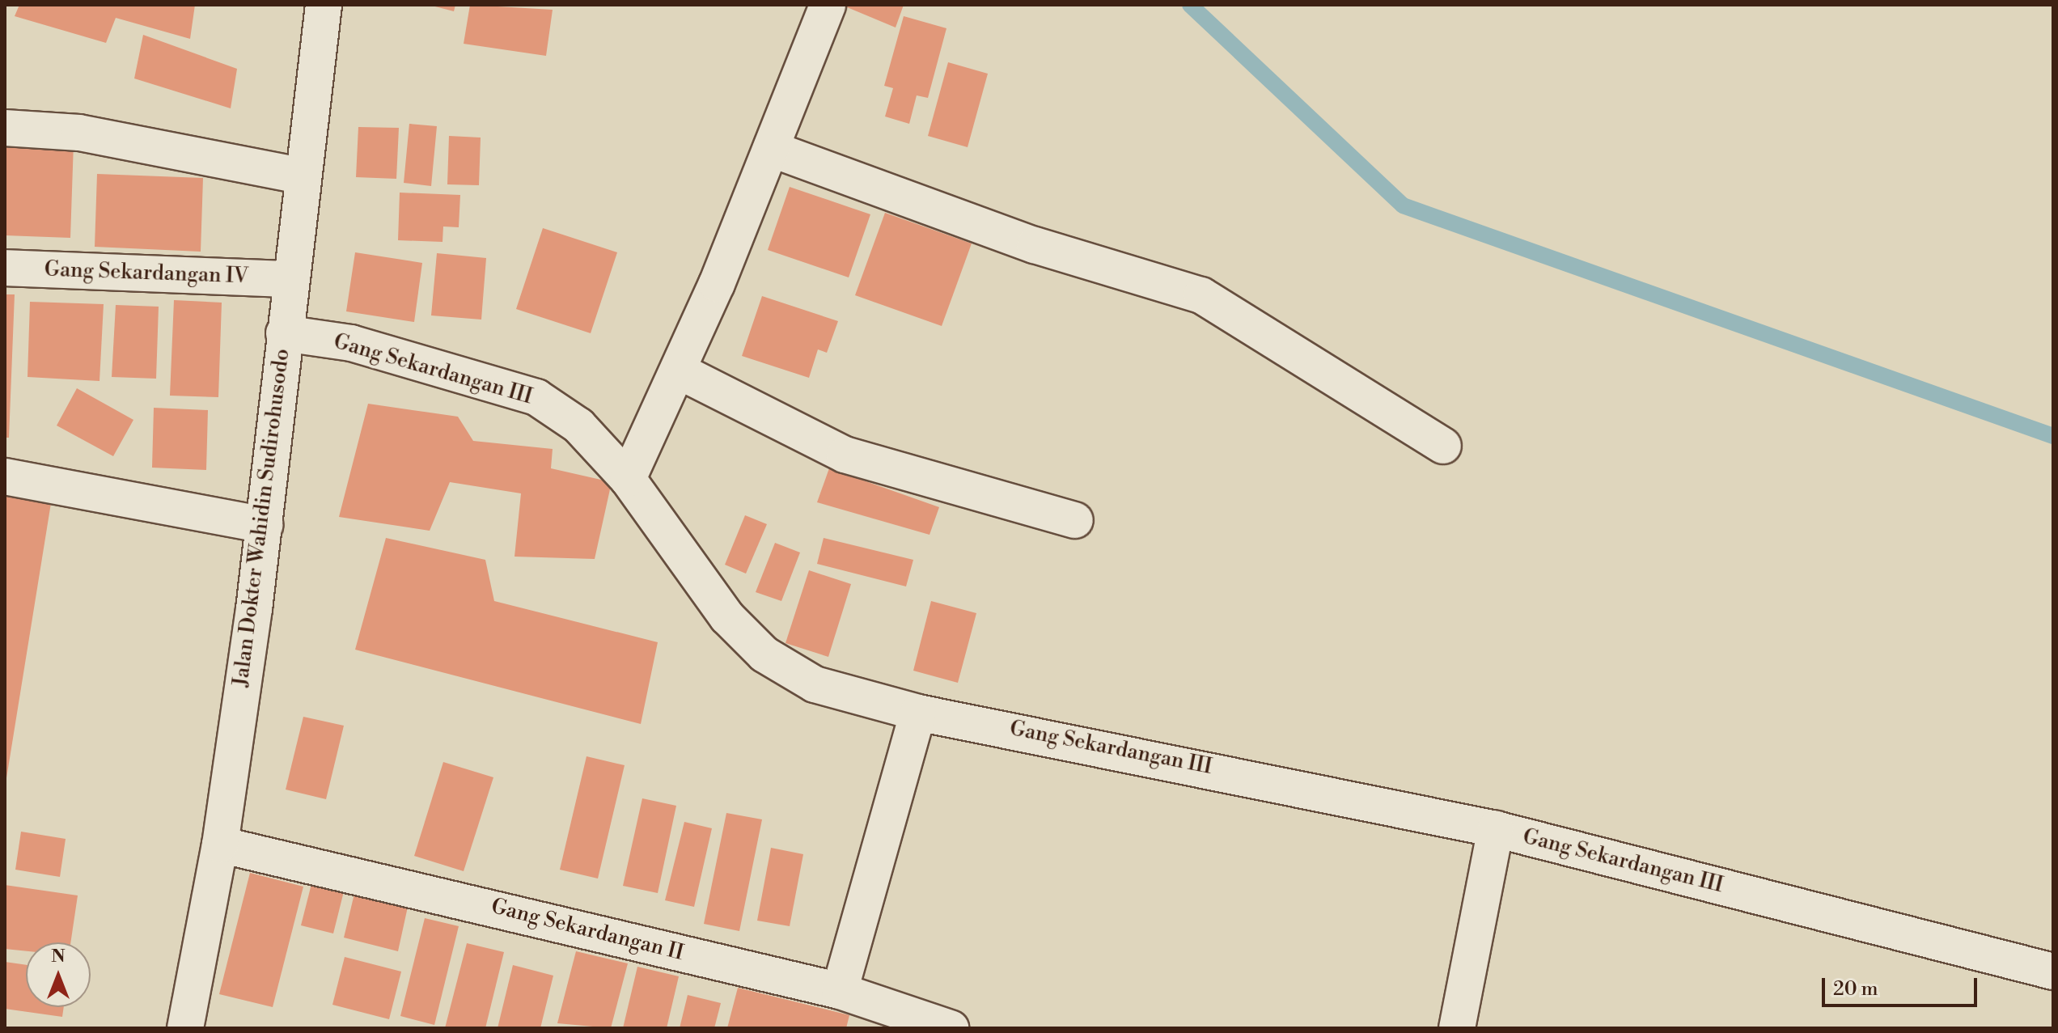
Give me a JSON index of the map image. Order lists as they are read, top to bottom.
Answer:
{
  "streets": {
    "street": [
      "Gang Sekardangan IV",
      "Gang Sekardangan III",
      "Jalan Dokter Wahidin Sudirohusodo",
      "Gang Sekardangan II"
    ]
  },
  "crossings": [
    ["Gang Sekardangan IV", "Jalan Dokter Wahidin Sudirohusodo"],
    ["Gang Sekardangan III", "Jalan Dokter Wahidin Sudirohusodo"],
    ["Jalan Dokter Wahidin Sudirohusodo", "Gang Sekardangan II"]
  ],
  "scale_bar": "20 m",
  "north": "top"
}
